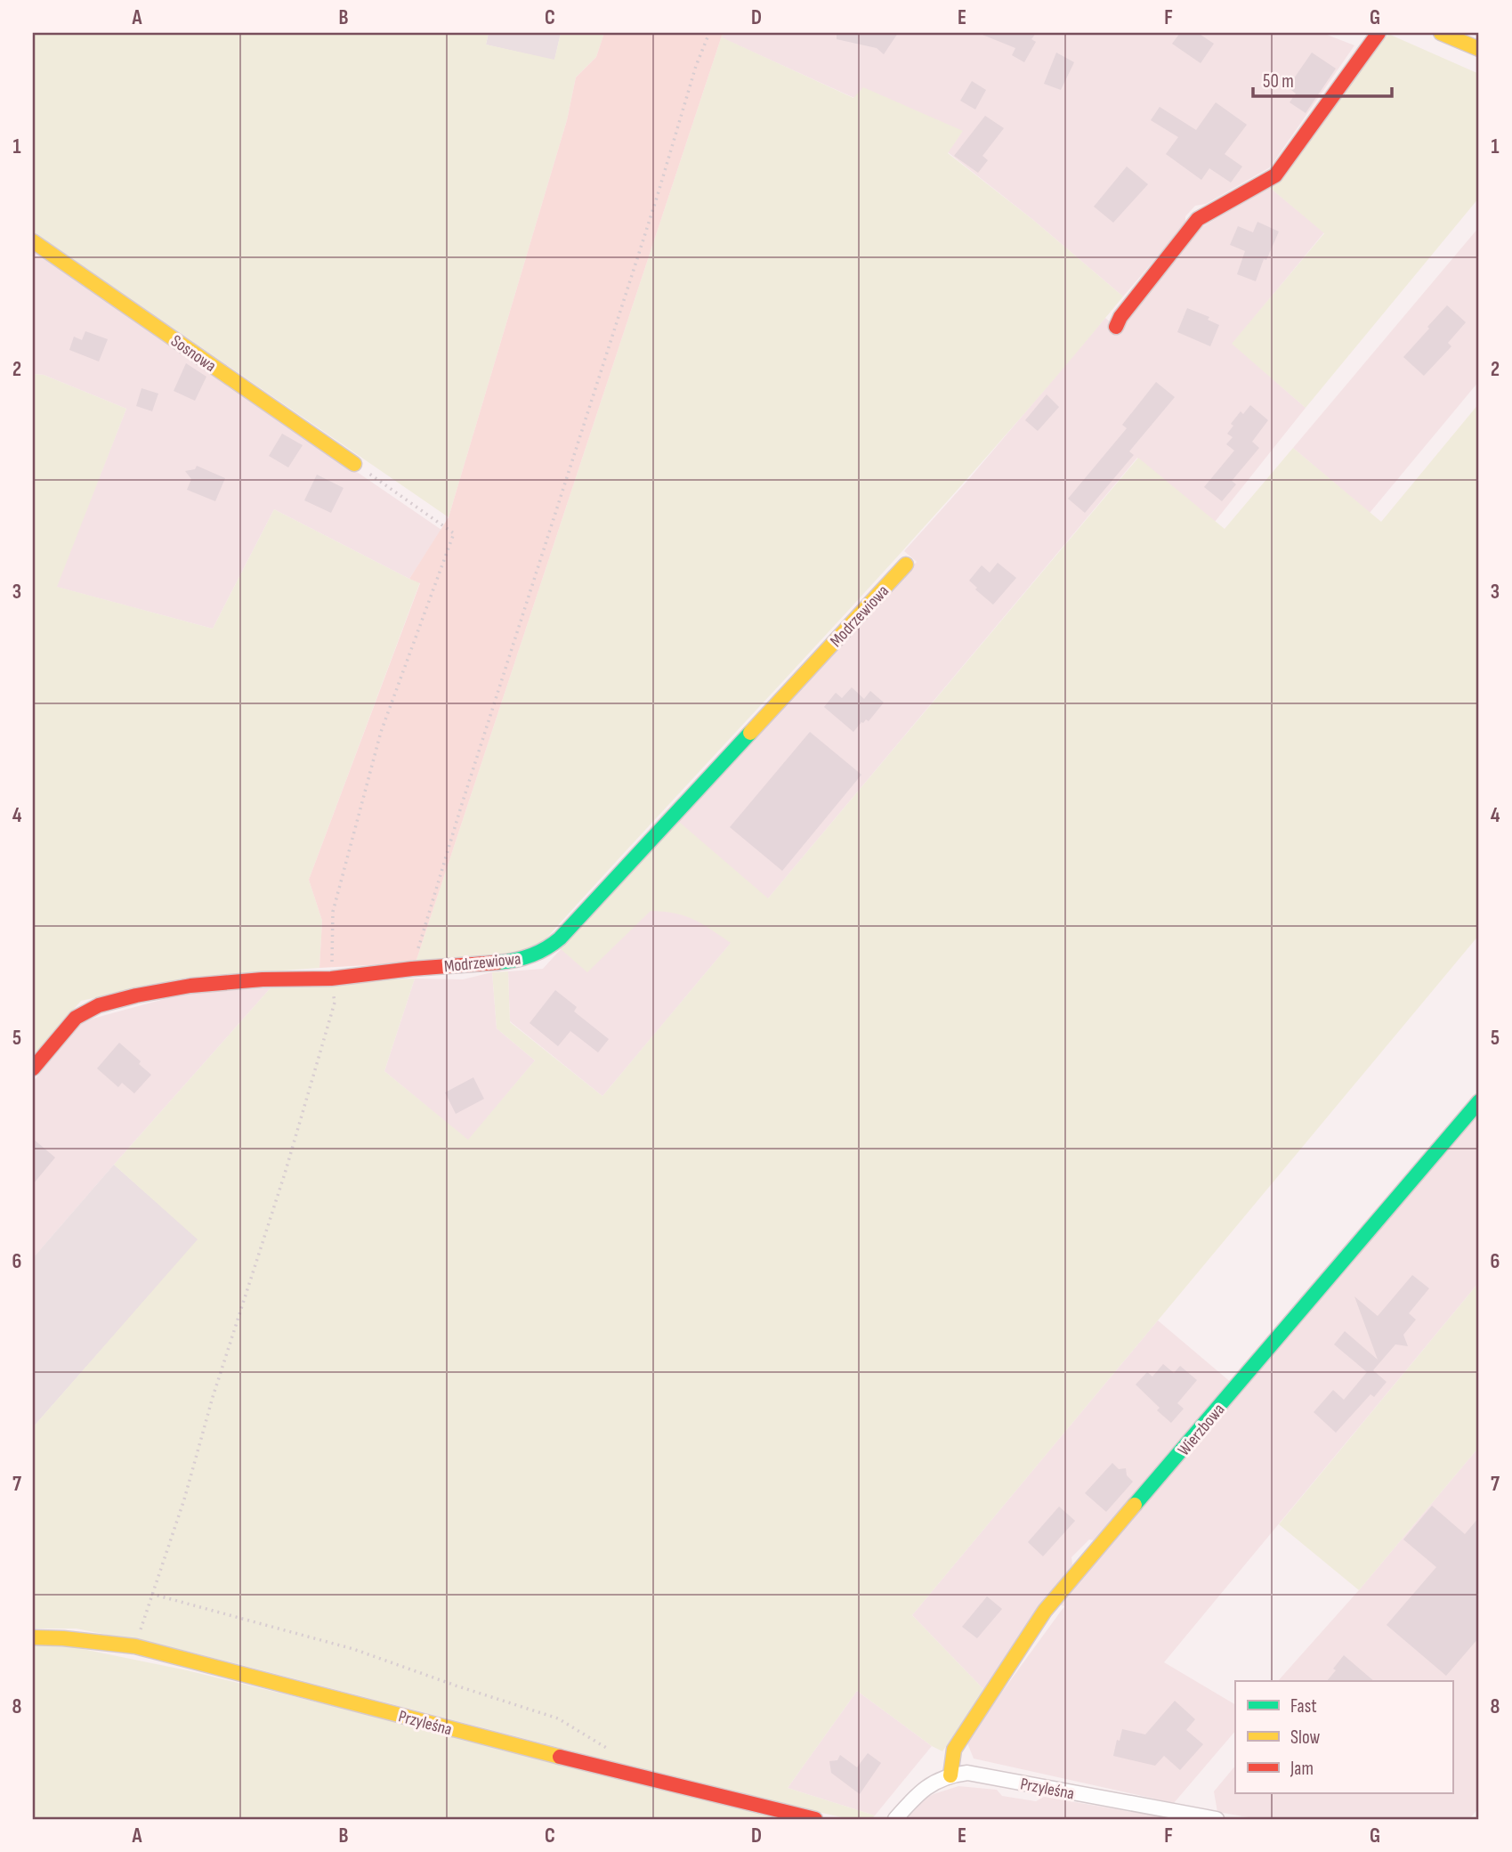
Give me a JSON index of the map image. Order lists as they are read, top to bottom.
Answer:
{
  "streets": {
    "street": [
      "Sosnowa",
      "Modrzewiowa",
      "Wierzbowa",
      "Przyleśna"
    ]
  },
  "crossings": [
    ["Wierzbowa", "Przyleśna"]
  ],
  "legend": ["Fast", "Slow", "Jam"],
  "scale_bar": "50 m",
  "grid": {
    "columns": [
      "A",
      "B",
      "C",
      "D",
      "E",
      "F",
      "G"
    ],
    "rows": [
      "1",
      "2",
      "3",
      "4",
      "5",
      "6",
      "7",
      "8"
    ]
  }
}
